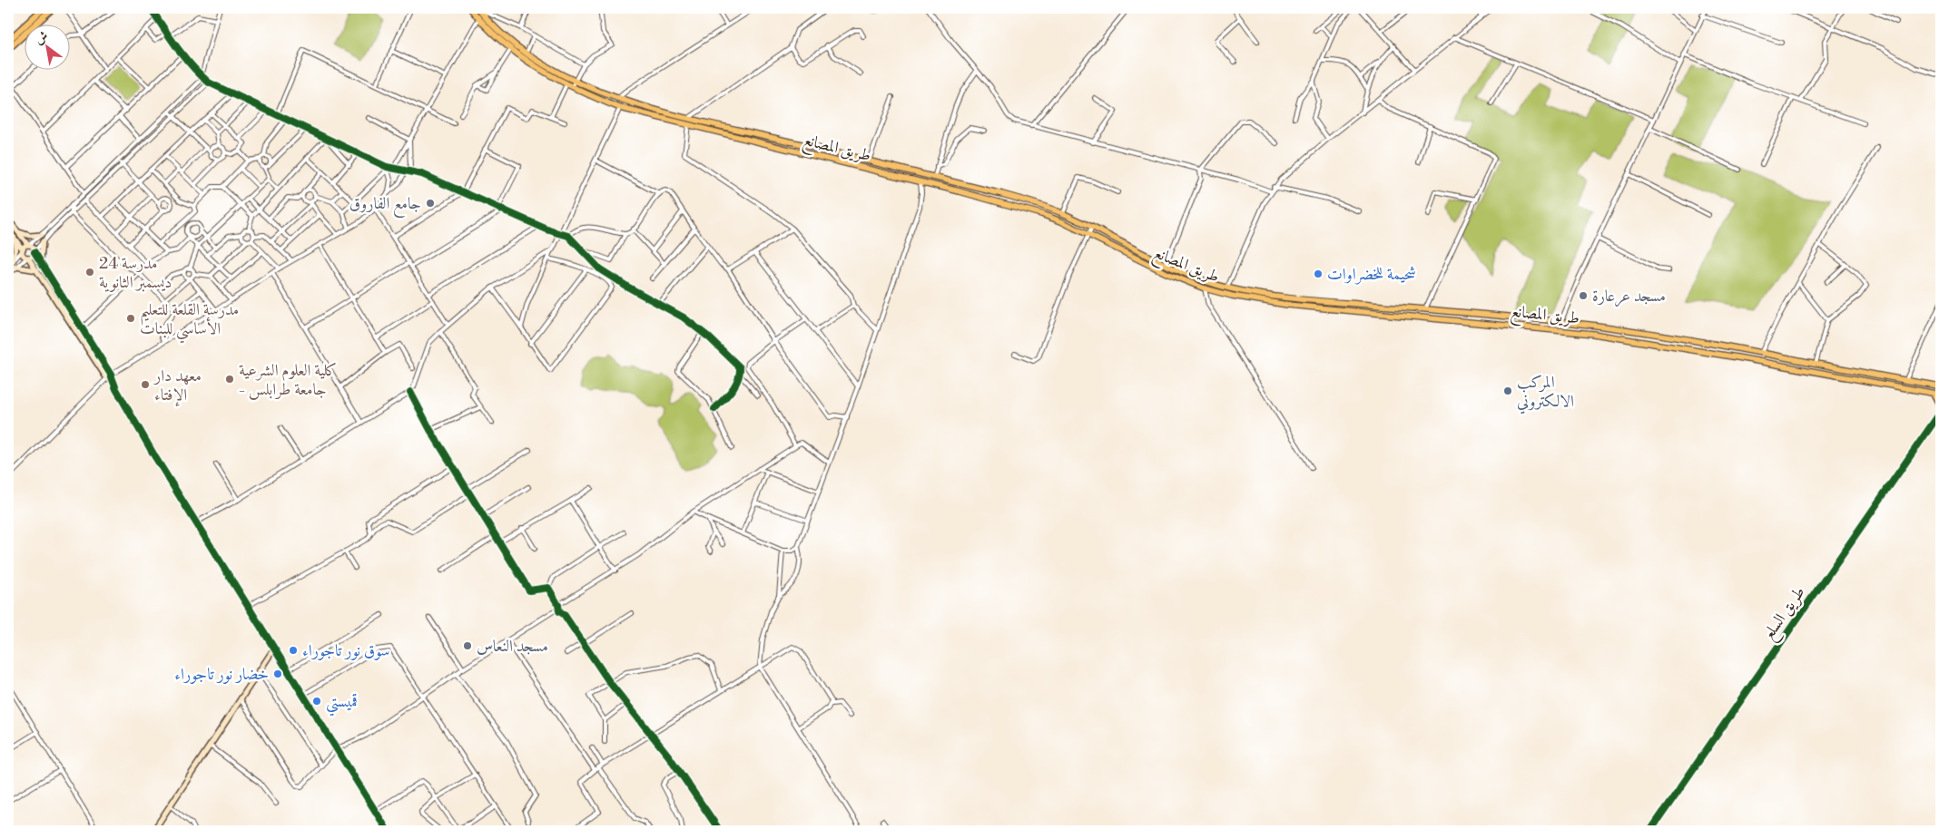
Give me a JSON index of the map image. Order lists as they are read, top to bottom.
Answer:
{
  "streets": {
    "main road": ["طريق المصانع"],
    "street": ["طريق السلع"]
  },
  "places": [
    "جامع الفاروق",
    "مدرسة 24 ديسمبر الثانوية",
    "شحيمة للخضراوات",
    "مسجد عرعارة",
    "مدرسة القلعة للتعليم الأساسي للبنات",
    "كلية العلوم الشرعية - جامعة طرابلس",
    "معهد دار الإفتاء",
    "المركب الالكتروني",
    "مسجد النعاس",
    "سوق نور تاجوراء",
    "خضار نور تاجوراء",
    "قميستي"
  ],
  "north": "top left"
}
